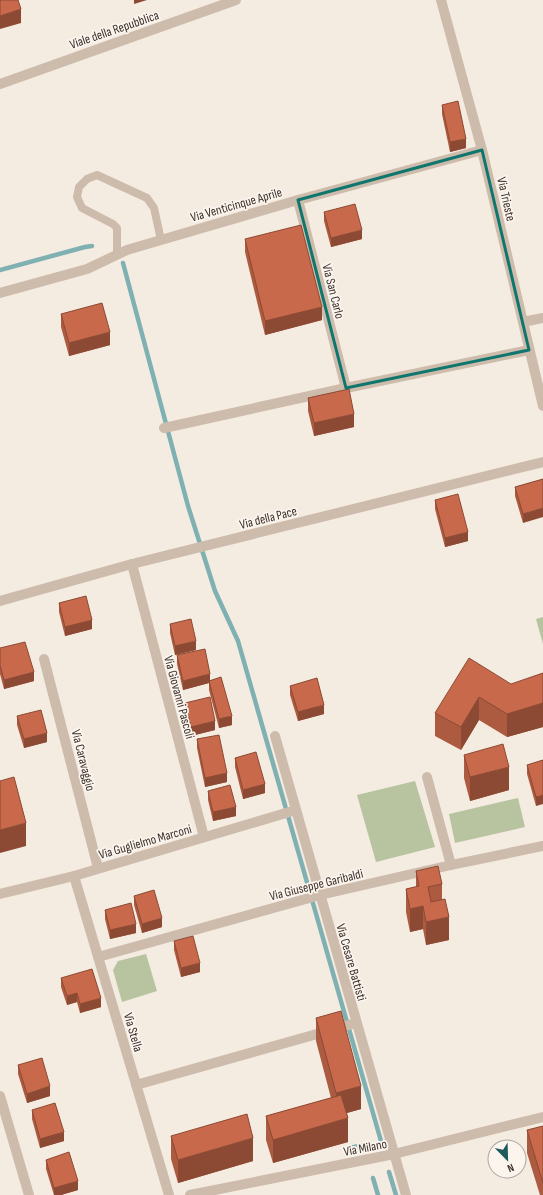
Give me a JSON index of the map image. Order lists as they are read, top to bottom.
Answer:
{
  "streets": {
    "street": [
      "Viale della Repubblica",
      "Via Trieste",
      "Via Venticinque Aprile",
      "Via San Carlo",
      "Via della Pace",
      "Via Giovanni Pascoli",
      "Via Caravaggio",
      "Via Guglielmo Marconi",
      "Via Giuseppe Garibaldi",
      "Via Cesare Battisti",
      "Via Stella",
      "Via Milano"
    ]
  },
  "crossings": [
    ["Via Trieste", "Via Venticinque Aprile"],
    ["Via Venticinque Aprile", "Via San Carlo"],
    ["Via della Pace", "Via Giovanni Pascoli"],
    ["Via Giovanni Pascoli", "Via Guglielmo Marconi"],
    ["Via Caravaggio", "Via Guglielmo Marconi"],
    ["Via Guglielmo Marconi", "Via Cesare Battisti"],
    ["Via Guglielmo Marconi", "Via Stella"],
    ["Via Giuseppe Garibaldi", "Via Cesare Battisti"],
    ["Via Giuseppe Garibaldi", "Via Stella"],
    ["Via Cesare Battisti", "Via Milano"]
  ],
  "north": "bottom right"
}
